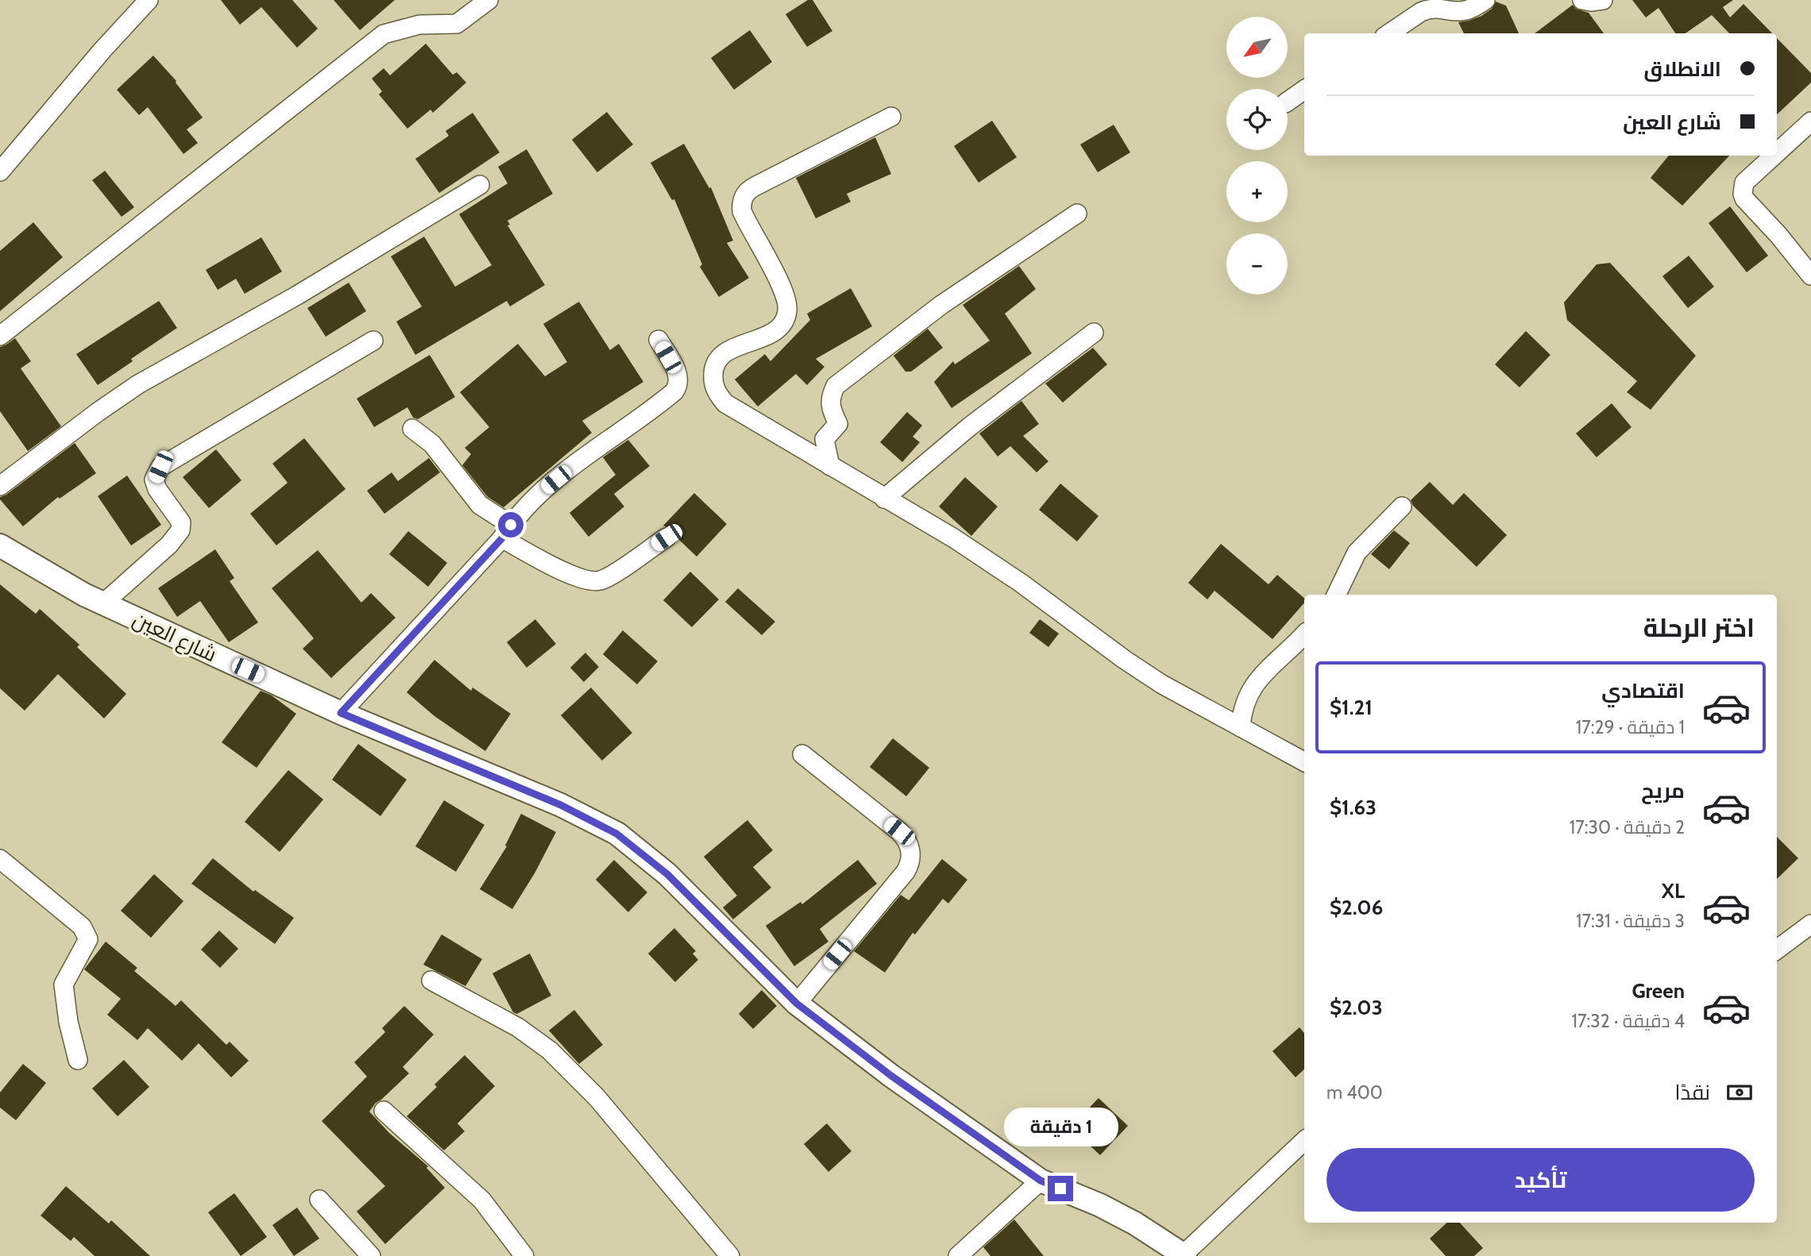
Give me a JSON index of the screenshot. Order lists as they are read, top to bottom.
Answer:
{
  "streets": {
    "street": ["شارع العين"]
  },
  "north": "bottom left",
  "page": {
    "map_buttons": ["+", "−"],
    "banner": ["الانطلاق", "شارع العين"],
    "heading": "اختر الرحلة",
    "list": [
      {
        "name": "اقتصادي",
        "note": "1 دقيقة · 17:29",
        "value": "$1.21"
      },
      {
        "name": "مريح",
        "note": "2 دقيقة · 17:30",
        "value": "$1.63"
      },
      {
        "name": "XL",
        "note": "3 دقيقة · 17:31",
        "value": "$2.06"
      },
      {
        "name": "Green",
        "note": "4 دقيقة · 17:32",
        "value": "$2.03"
      }
    ],
    "pay": ["نقدًا", "400 m"],
    "bubble": "1 دقيقة",
    "buttons": "تأكيد"
  }
}
